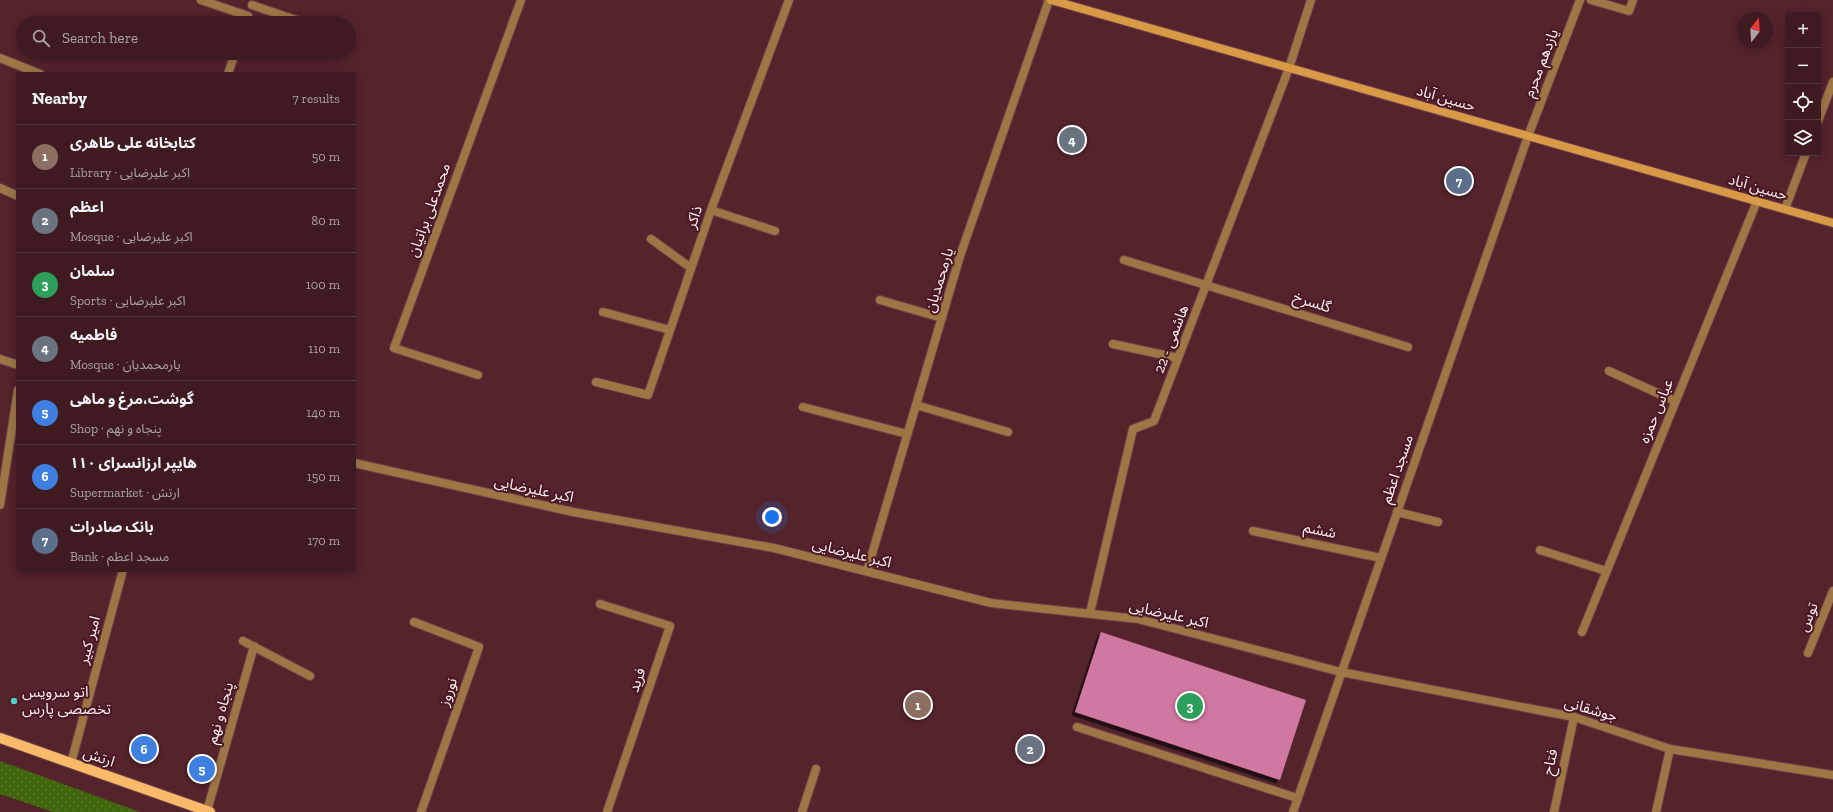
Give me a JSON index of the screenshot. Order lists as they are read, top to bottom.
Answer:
{
  "streets": {
    "main road": ["حسین آباد", "ارتش"],
    "street": [
      "یازدهم محرم",
      "محمدعلی براتیان",
      "ذاکر",
      "یارمحمدیان",
      "گلسرخ",
      "هاشمی - 22",
      "عباس حمزه",
      "مسجد اعظم",
      "اکبر علیرضایی",
      "ششم",
      "توس",
      "امیر کبیر",
      "فرید",
      "نوروز",
      "جوشقانی",
      "پنجاه و نهم",
      "فتاح"
    ]
  },
  "crossings": [
    ["یازدهم محرم", "حسین آباد"],
    ["یازدهم محرم", "مسجد اعظم"],
    ["حسین آباد", "یارمحمدیان"],
    ["حسین آباد", "هاشمی - 22"],
    ["حسین آباد", "عباس حمزه"],
    ["حسین آباد", "مسجد اعظم"],
    ["یارمحمدیان", "اکبر علیرضایی"],
    ["گلسرخ", "هاشمی - 22"],
    ["هاشمی - 22", "اکبر علیرضایی"],
    ["مسجد اعظم", "اکبر علیرضایی"],
    ["مسجد اعظم", "ششم"],
    ["مسجد اعظم", "جوشقانی"],
    ["اکبر علیرضایی", "جوشقانی"],
    ["امیر کبیر", "ارتش"],
    ["جوشقانی", "فتاح"],
    ["پنجاه و نهم", "ارتش"]
  ],
  "places": ["اتو سرویس تخصصی پارس"],
  "north": "top",
  "page": {
    "map_buttons": ["+", "−"],
    "search": "Search here",
    "heading": ["Nearby", "7 results"],
    "list": [
      {
        "mark": "1",
        "name": "کتابخانه علی طاهری",
        "note": "Library · اکبر علیرضایی",
        "value": "50 m"
      },
      {
        "mark": "2",
        "name": "اعظم",
        "note": "Mosque · اکبر علیرضایی",
        "value": "80 m"
      },
      {
        "mark": "3",
        "name": "سلمان",
        "note": "Sports · اکبر علیرضایی",
        "value": "100 m"
      },
      {
        "mark": "4",
        "name": "فاطمیه",
        "note": "Mosque · یارمحمدیان",
        "value": "110 m"
      },
      {
        "mark": "5",
        "name": "گوشت،مرغ و ماهی",
        "note": "Shop · پنجاه و نهم",
        "value": "140 m"
      },
      {
        "mark": "6",
        "name": "هایپر ارزانسرای ۱۱۰",
        "note": "Supermarket · ارتش",
        "value": "150 m"
      },
      {
        "mark": "7",
        "name": "بانک صادرات",
        "note": "Bank · مسجد اعظم",
        "value": "170 m"
      }
    ],
    "pins": [
      "4",
      "7",
      "1",
      "3",
      "2",
      "6",
      "5"
    ]
  }
}
